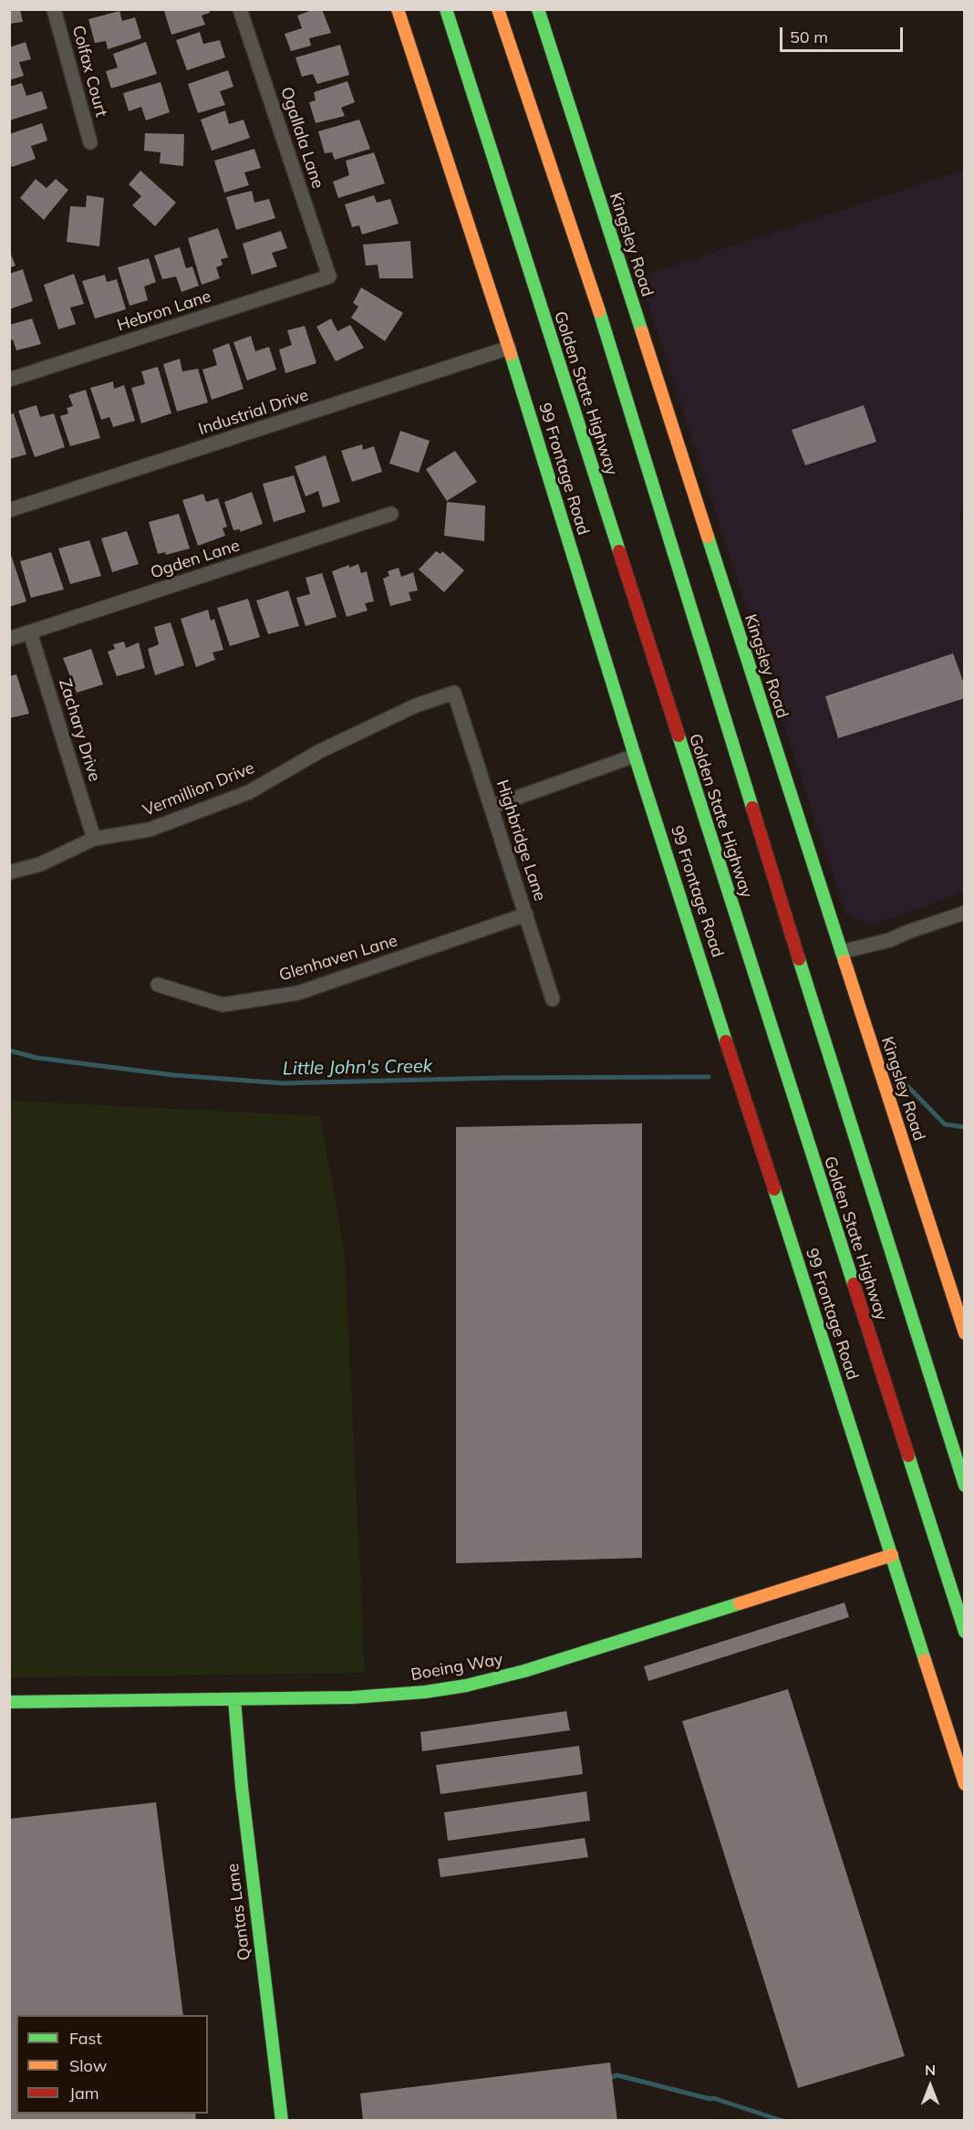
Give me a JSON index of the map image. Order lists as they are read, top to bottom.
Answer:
{
  "streets": {
    "main road": [
      "Kingsley Road",
      "Golden State Highway",
      "99 Frontage Road",
      "Boeing Way",
      "Qantas Lane"
    ],
    "street": [
      "Colfax Court",
      "Ogallala Lane",
      "Hebron Lane",
      "Industrial Drive",
      "Ogden Lane",
      "Zachary Drive",
      "Vermillion Drive",
      "Highbridge Lane",
      "Glenhaven Lane"
    ]
  },
  "crossings": [
    ["Ogallala Lane", "Hebron Lane"],
    ["Industrial Drive", "99 Frontage Road"],
    ["99 Frontage Road", "Boeing Way"],
    ["Ogden Lane", "Zachary Drive"],
    ["Zachary Drive", "Vermillion Drive"],
    ["Vermillion Drive", "Highbridge Lane"],
    ["Highbridge Lane", "Glenhaven Lane"],
    ["Boeing Way", "Qantas Lane"]
  ],
  "water": ["Little John's Creek"],
  "legend": ["Fast", "Slow", "Jam"],
  "scale_bar": "50 m",
  "north": "top"
}
